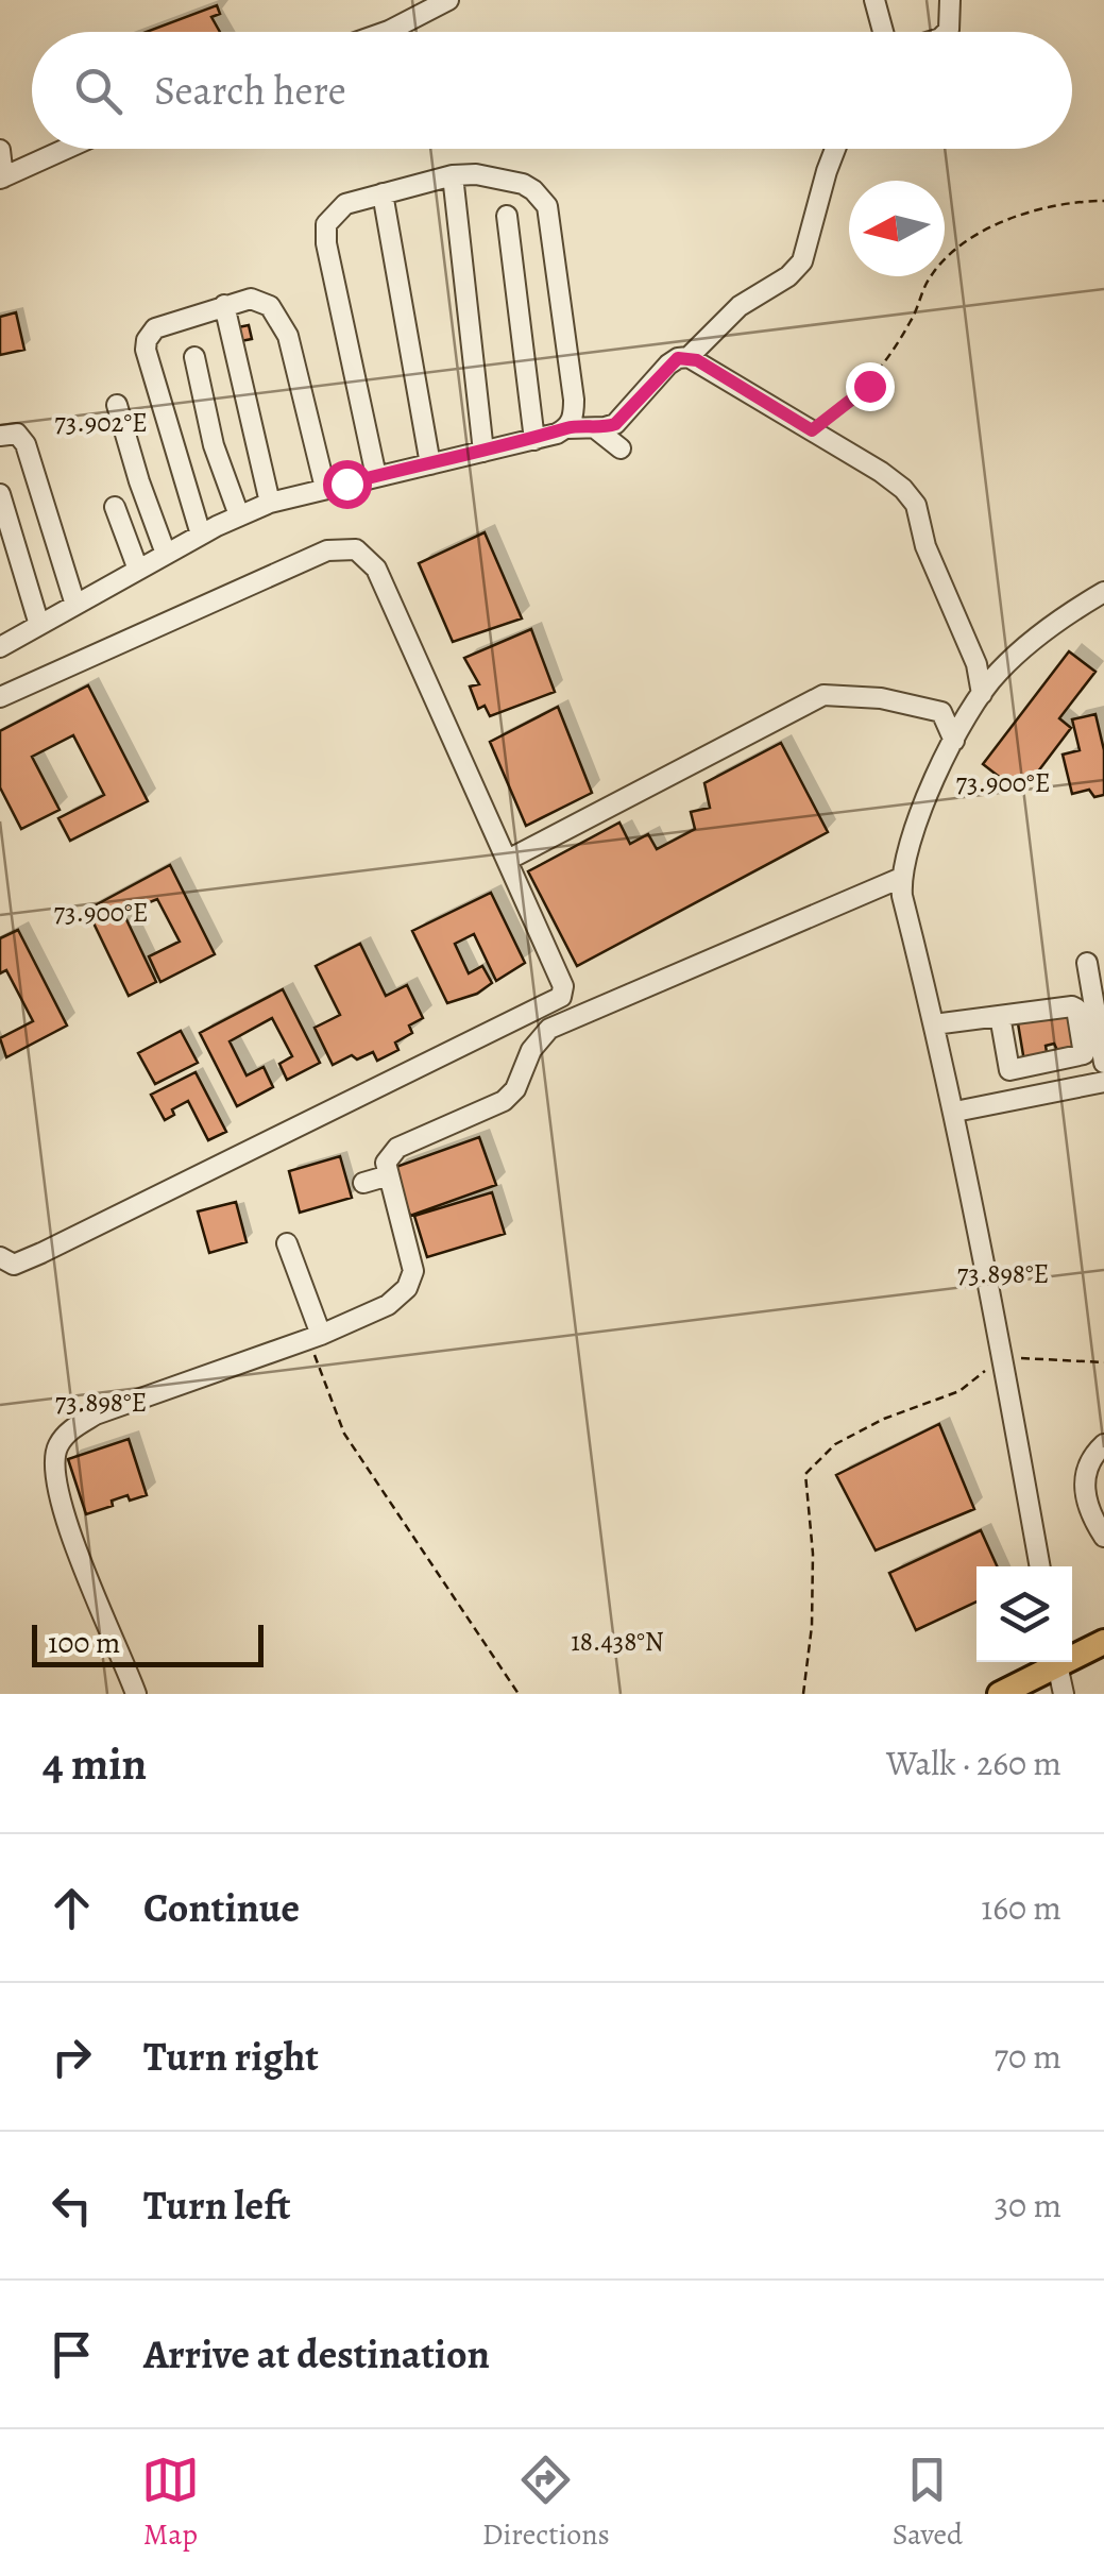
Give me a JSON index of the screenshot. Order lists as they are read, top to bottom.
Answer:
{
  "scale_bar": "100 m",
  "north": "left",
  "page": {
    "search": "Search here",
    "scale": "100 m",
    "heading": ["4 min", "Walk · 260 m"],
    "list": [
      ["Continue", "160 m"],
      ["Turn right", "70 m"],
      ["Turn left", "30 m"],
      "Arrive at destination"
    ],
    "nav": ["Map", "Directions", "Saved"]
  },
  "coordinates": [
    "73.902°E",
    "73.900°E",
    "73.898°E",
    "18.438°N"
  ]
}
